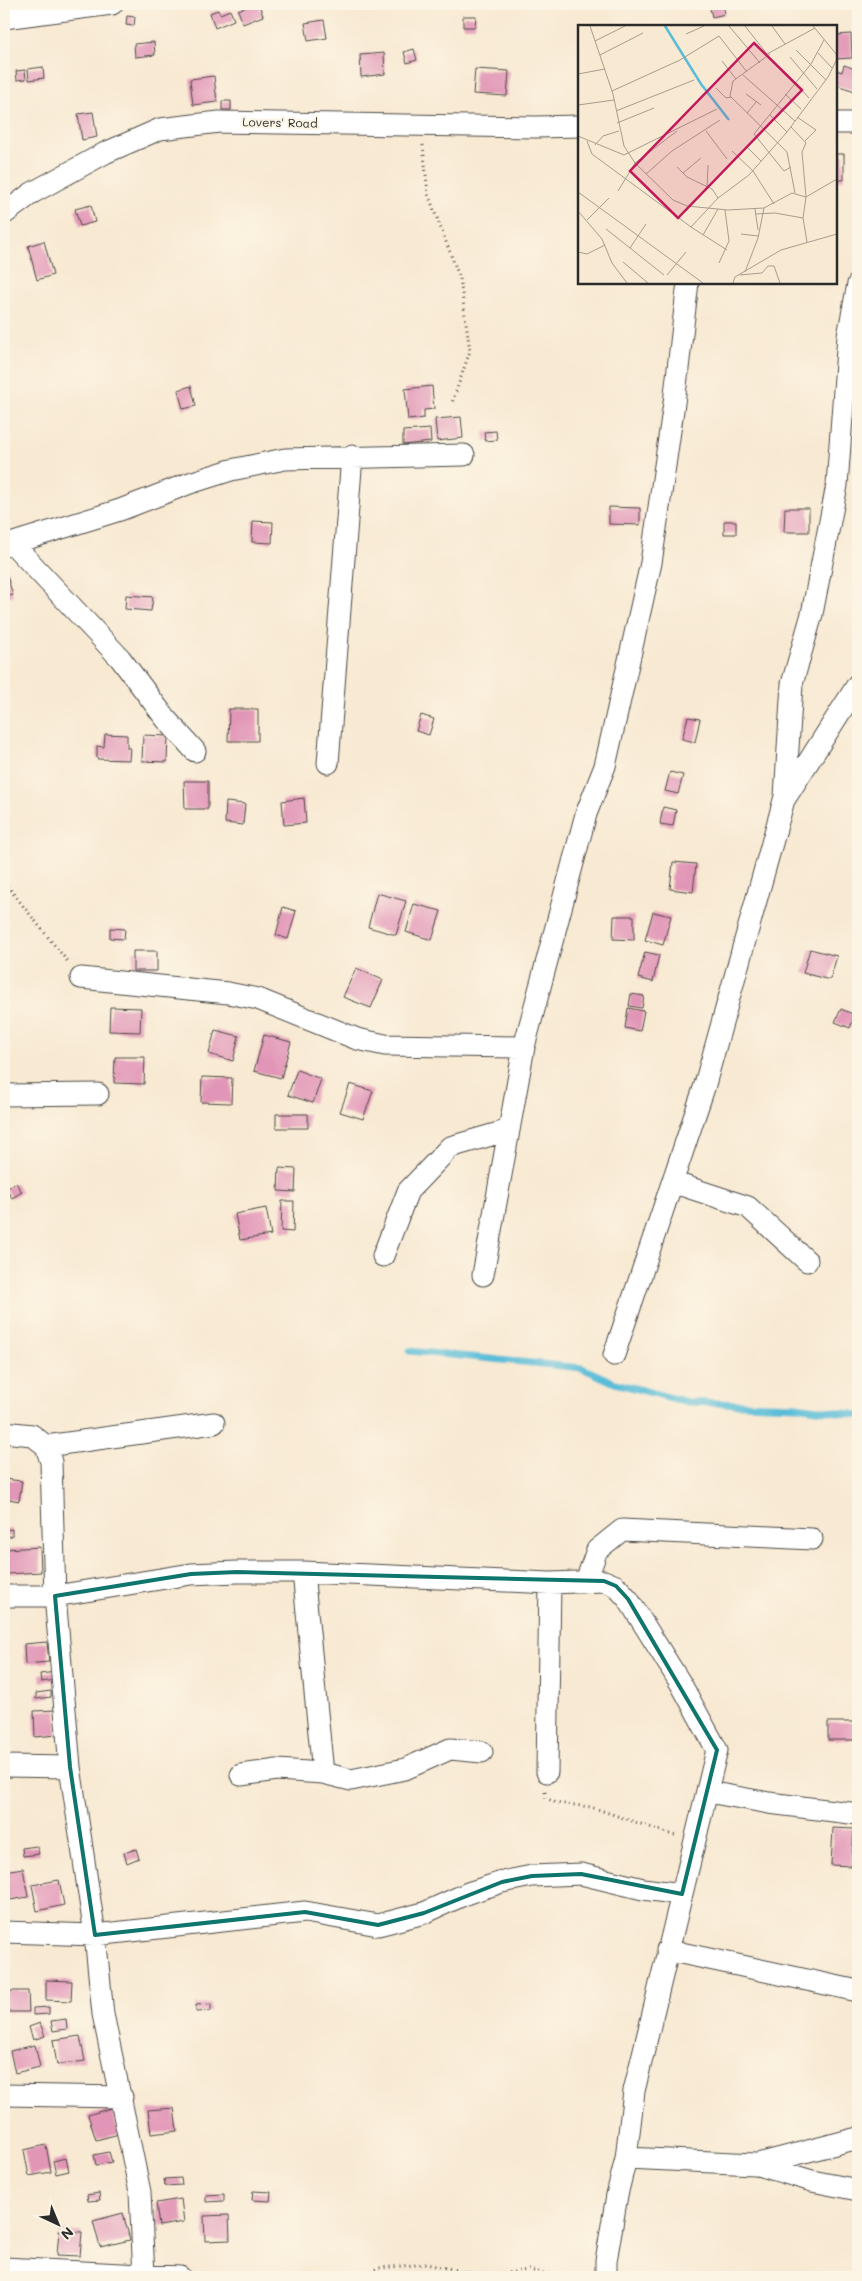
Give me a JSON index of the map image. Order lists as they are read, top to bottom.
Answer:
{
  "streets": {
    "street": ["Lovers' Road"]
  },
  "north": "bottom right"
}
